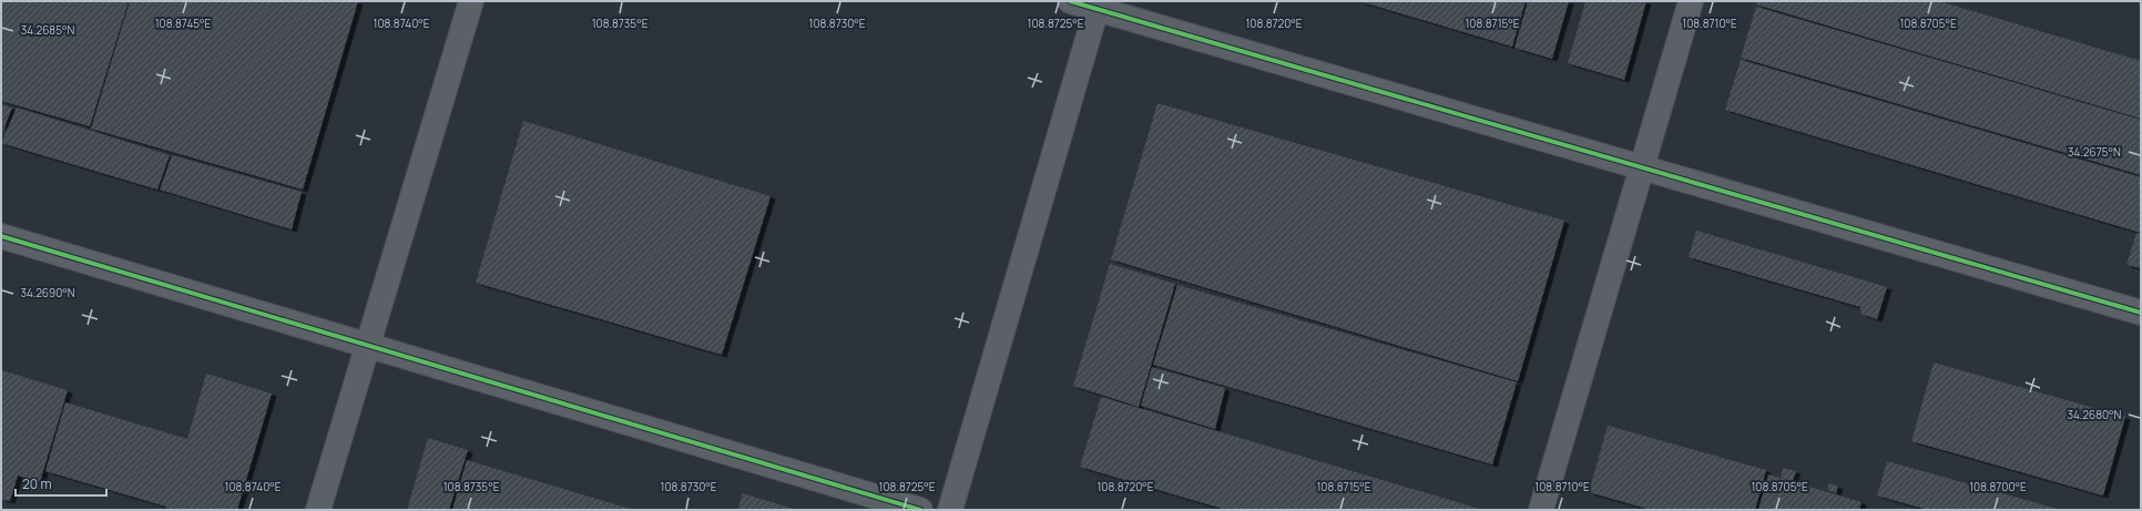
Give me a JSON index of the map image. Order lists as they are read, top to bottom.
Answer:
{
  "scale_bar": "20 m",
  "coordinates": [
    "108.8745°E",
    "108.8740°E",
    "108.8735°E",
    "108.8730°E",
    "108.8725°E",
    "108.8720°E",
    "108.8715°E",
    "108.8710°E",
    "108.8705°E",
    "34.2685°N",
    "34.2675°N",
    "34.2690°N",
    "34.2680°N",
    "108.8700°E"
  ]
}
